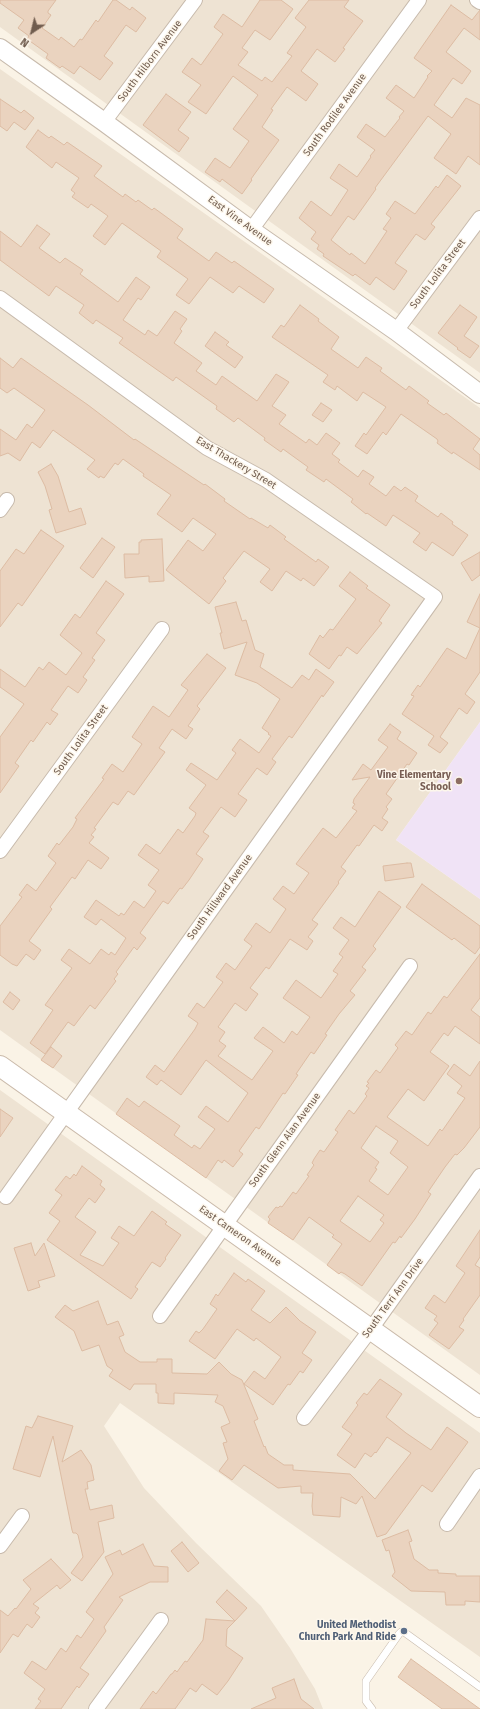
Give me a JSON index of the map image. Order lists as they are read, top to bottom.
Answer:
{
  "streets": {
    "main road": ["East Cameron Avenue"],
    "street": [
      "South Hilborn Avenue",
      "South Rodilee Avenue",
      "East Vine Avenue",
      "South Lolita Street",
      "East Thackery Street",
      "South Hillward Avenue",
      "South Glenn Alan Avenue",
      "South Terri Ann Drive"
    ]
  },
  "crossings": [
    ["South Hilborn Avenue", "East Vine Avenue"],
    ["South Rodilee Avenue", "East Vine Avenue"],
    ["East Vine Avenue", "South Lolita Street"],
    ["East Thackery Street", "South Hillward Avenue"],
    ["South Hillward Avenue", "East Cameron Avenue"],
    ["South Glenn Alan Avenue", "East Cameron Avenue"],
    ["East Cameron Avenue", "South Terri Ann Drive"]
  ],
  "places": ["Vine Elementary School", "United Methodist Church Park And Ride"],
  "north": "bottom left"
}
